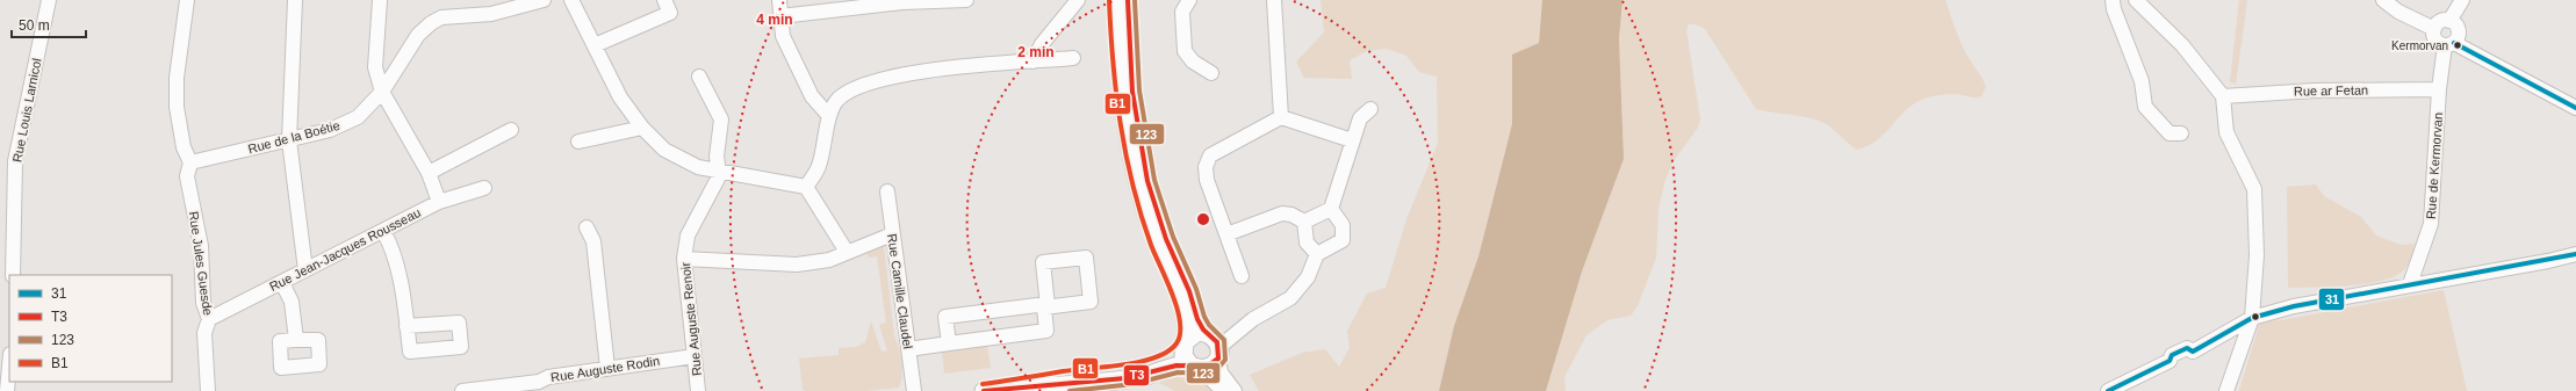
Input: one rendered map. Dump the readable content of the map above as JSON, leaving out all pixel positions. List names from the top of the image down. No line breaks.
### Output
{"streets":{"street":["Rue ar Fetan","Rue Louis Larnicol","Rue de la Boétie","Rue de Kermorvan","Rue Jean-Jacques Rousseau","Rue Jules Guesde","Rue Camille Claudel","Rue Auguste Renoir","Rue Auguste Rodin"]},"crossings":[["Rue ar Fetan","Rue de Kermorvan"],["Rue de la Boétie","Rue Jules Guesde"],["Rue Jean-Jacques Rousseau","Rue Jules Guesde"],["Rue Auguste Renoir","Rue Auguste Rodin"]],"places":["Kermorvan"],"lines":["transit line T3","transit line 123","transit line B1","transit line 31"],"legend":["31","T3","123","B1"],"scale_bar":"50 m","rings":["4 min","2 min"]}
